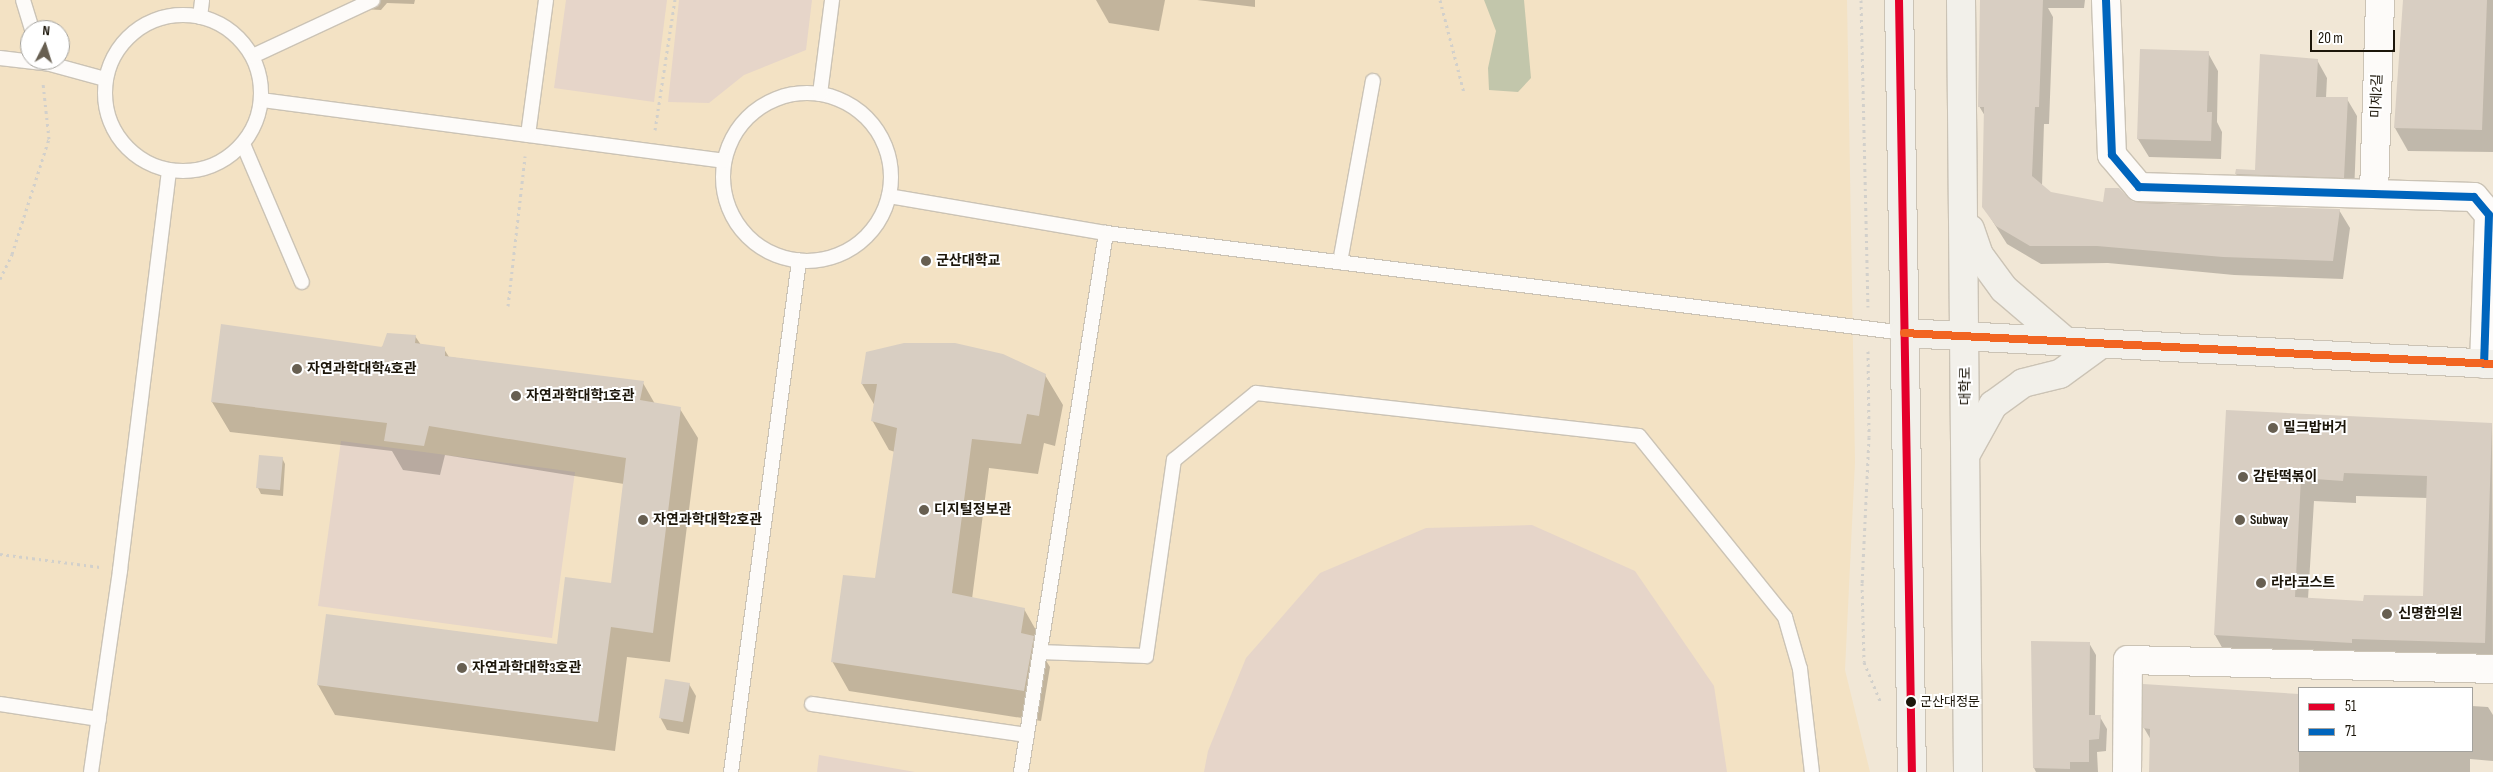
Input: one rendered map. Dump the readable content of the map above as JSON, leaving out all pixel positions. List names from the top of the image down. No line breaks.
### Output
{"streets":{"street":["미제2길","대학로"]},"places":["군산대학교","자연과학대학4호관","자연과학대학1호관","밀크밥버거","감탄떡볶이","디지털정보관","자연과학대학2호관","Subway","라라코스트","신명한의원","자연과학대학3호관","군산대정문"],"lines":["transit line 51","transit line 71"],"legend":["51","71"],"scale_bar":"20 m","north":"top"}
